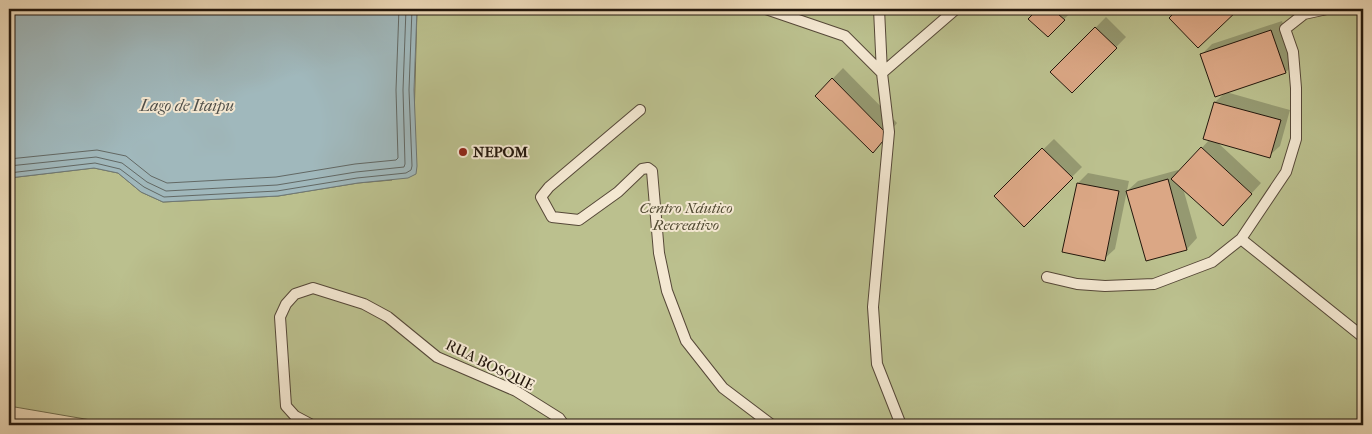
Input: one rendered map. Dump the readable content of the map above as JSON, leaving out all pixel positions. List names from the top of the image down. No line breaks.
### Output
{"streets":{"lane":["RUA BOSQUE"]},"water":["Lago de Itaipu"],"parks":["Centro Náutico Recreativo"],"places":["NEPOM"]}
